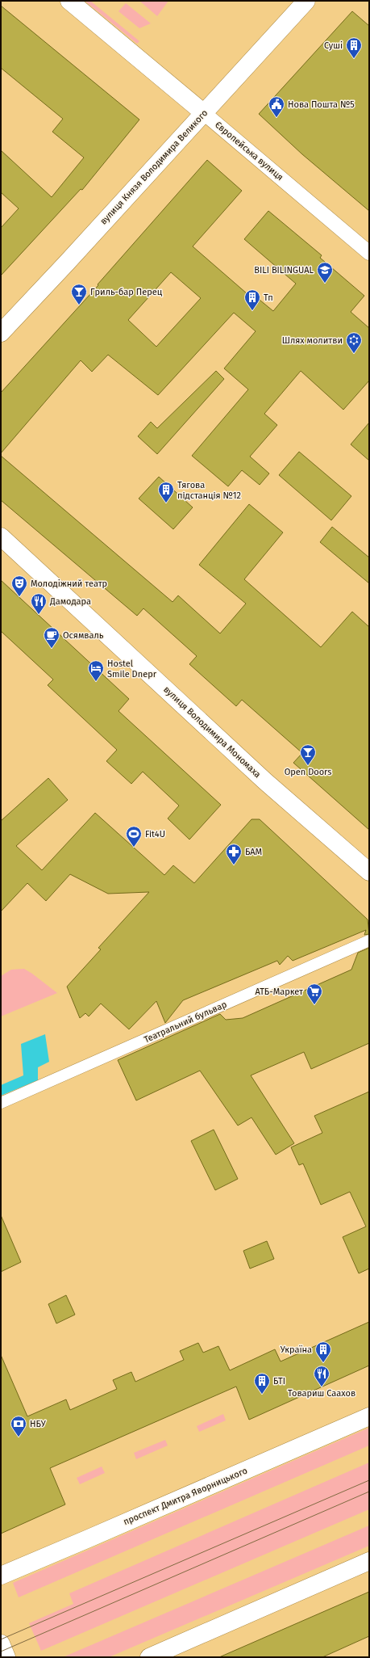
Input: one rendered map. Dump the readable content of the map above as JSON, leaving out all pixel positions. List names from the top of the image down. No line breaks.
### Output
{"streets":{"main road":["Європейська вулиця","вулиця Князя Володимира Великого","вулиця Володимира Мономаха","проспект Дмитра Яворницького"],"street":["Театральний бульвар"]},"crossings":[["Європейська вулиця","вулиця Князя Володимира Великого"]],"places":{"building":["Суші","Тп","Тягова пiдстанцiя №12","Україна","БТІ"],"public building":["Нова Пошта №5"],"school or university":["BILI BILINGUAL"],"bar":["Гриль-бар Перец","Open Doors"],"synagogue":["Шлях молитви"],"theatre":["Молодіжний театр"],"restaurant":["Дамодара","Товариш Саахов"],"cafe":["Осямваль"],"hotel":["Hostel Smile Dnepr"],"sports":["Fit4U"],"pharmacy":["БАМ"],"supermarket":["АТБ-Маркет"],"bank":["НБУ"]}}
